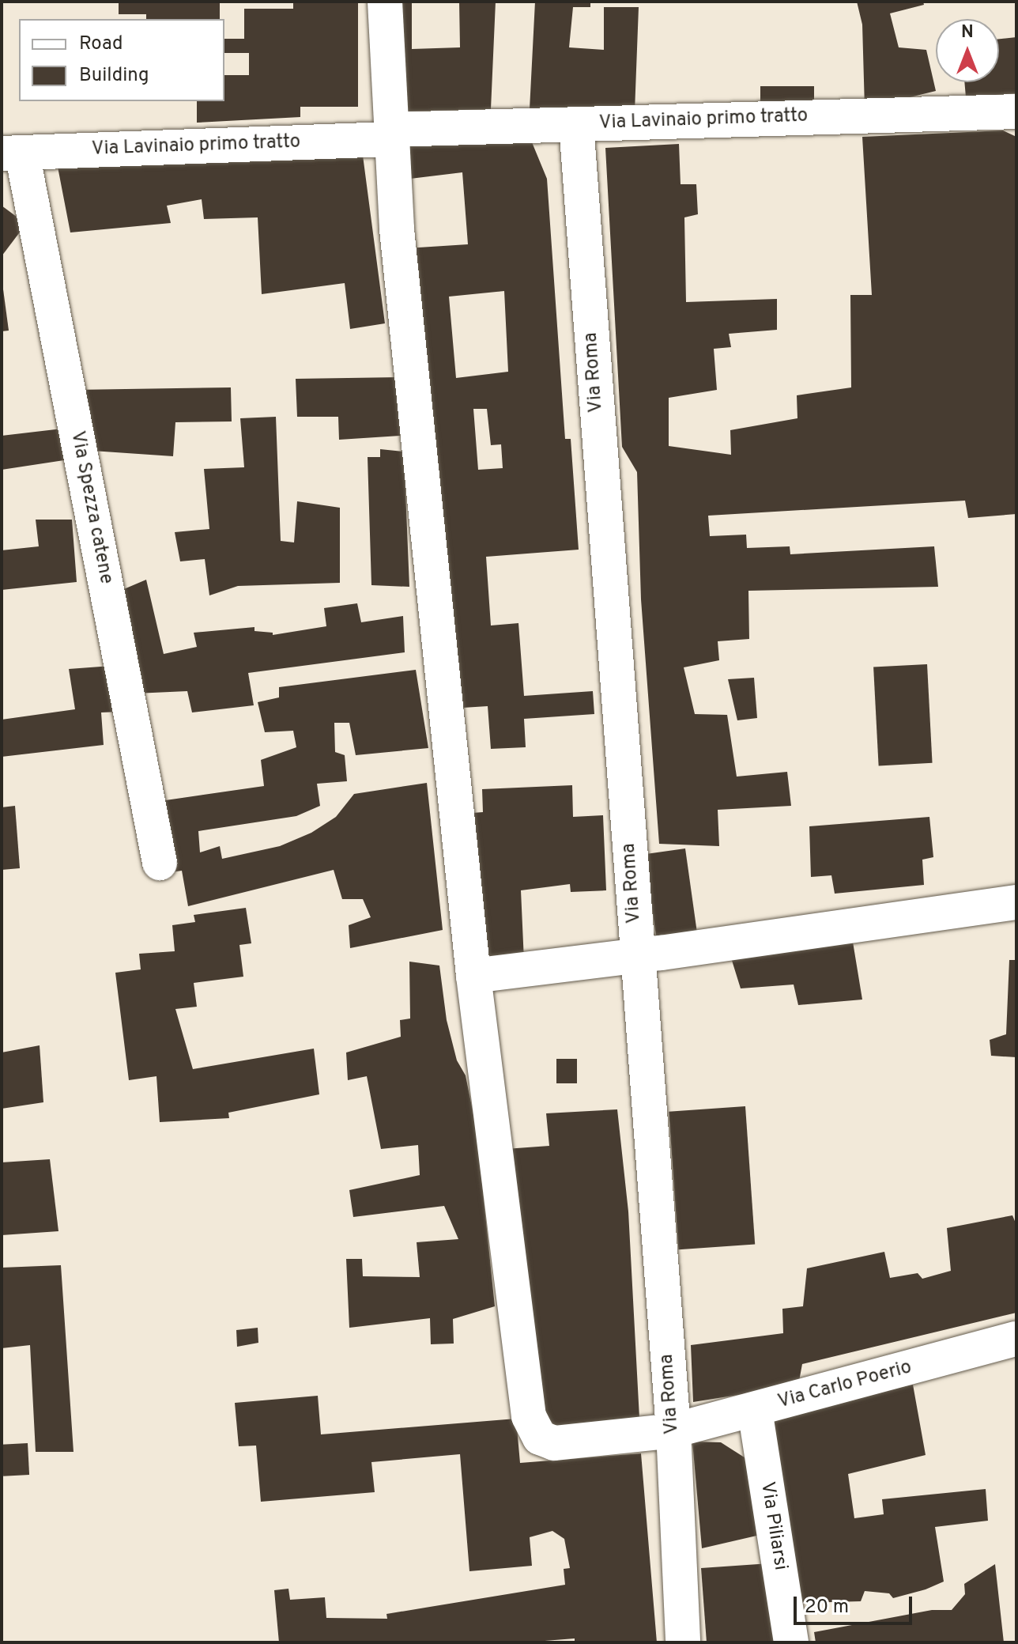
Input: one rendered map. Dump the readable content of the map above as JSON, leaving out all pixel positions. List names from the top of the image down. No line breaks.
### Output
{"streets":{"street":["Via Lavinaio primo tratto","Via Roma","Via Spezza catene","Via Carlo Poerio","Via Piliarsi"]},"crossings":[["Via Lavinaio primo tratto","Via Roma"],["Via Lavinaio primo tratto","Via Spezza catene"],["Via Lavinaio primo tratto","Via Carlo Poerio"],["Via Roma","Via Carlo Poerio"],["Via Carlo Poerio","Via Piliarsi"]],"legend":["Road","Building"],"scale_bar":"20 m","north":"top"}
